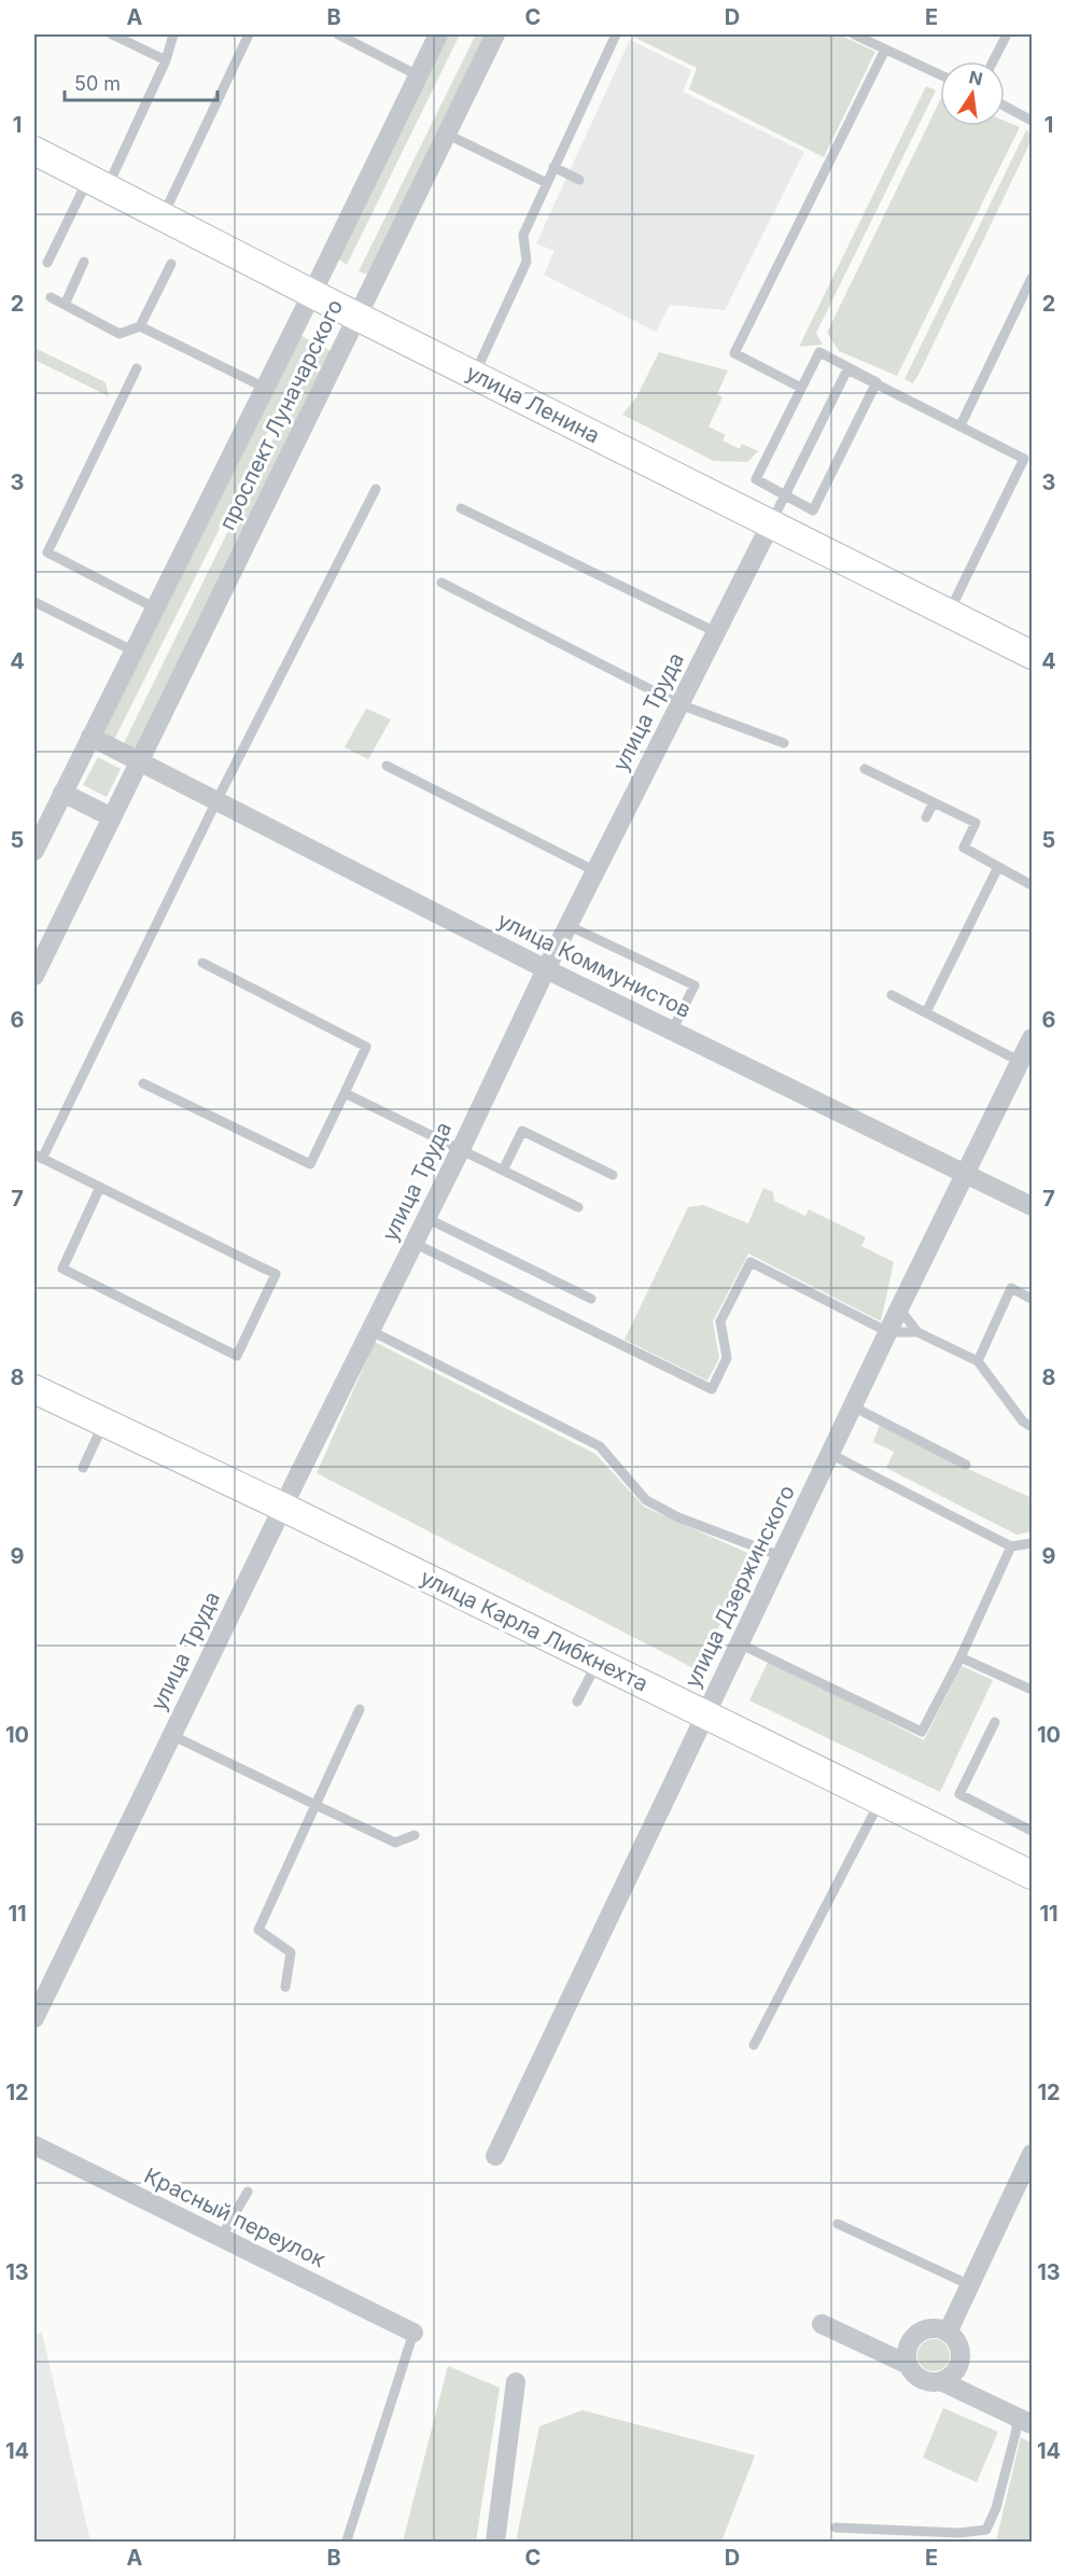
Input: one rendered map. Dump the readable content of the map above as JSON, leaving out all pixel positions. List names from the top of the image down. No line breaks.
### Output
{"streets":{"main road":["улица Ленина","улица Карла Либкнехта"],"street":["проспект Луначарского","улица Труда","улица Коммунистов","улица Дзержинского","Красный переулок"]},"crossings":[["улица Ленина","проспект Луначарского"],["улица Ленина","улица Труда"],["проспект Луначарского","улица Коммунистов"],["улица Труда","улица Коммунистов"],["улица Труда","улица Карла Либкнехта"],["улица Коммунистов","улица Дзержинского"],["улица Дзержинского","улица Карла Либкнехта"]],"scale_bar":"50 m","north":"top","grid":{"columns":["A","B","C","D","E"],"rows":["1","2","3","4","5","6","7","8","9","10","11","12","13","14"]}}
